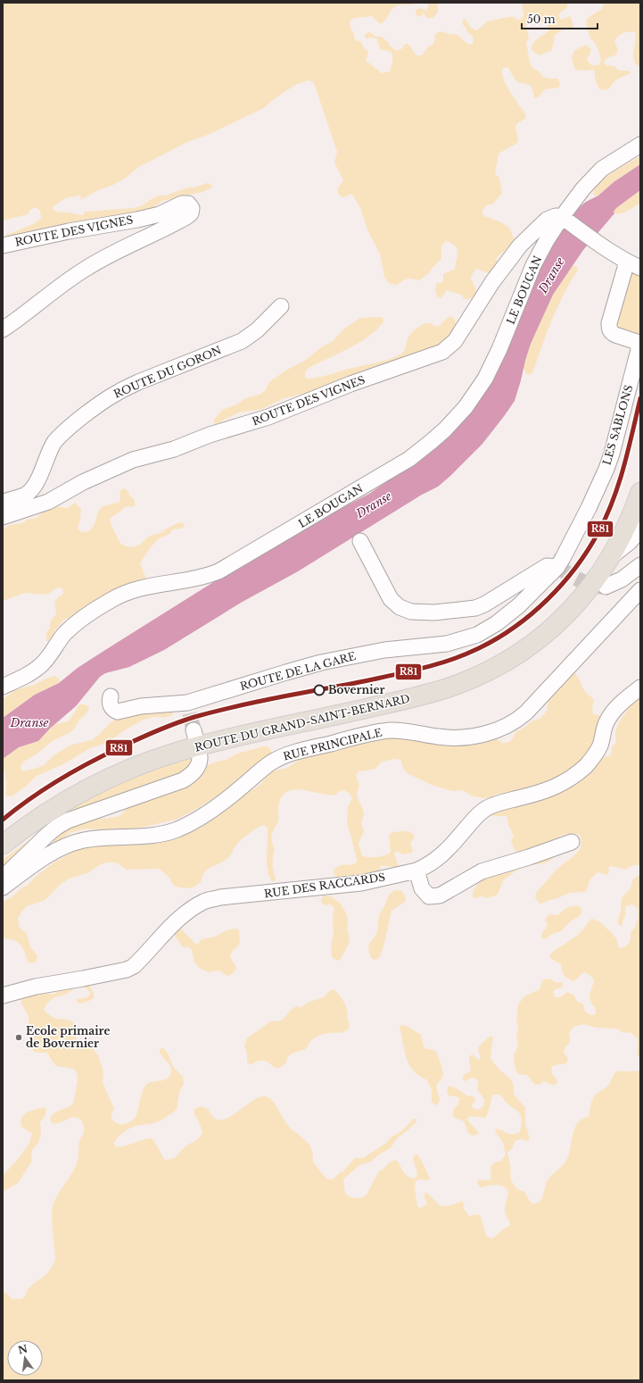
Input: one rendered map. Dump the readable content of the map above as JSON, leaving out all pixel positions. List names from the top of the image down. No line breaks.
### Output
{"streets":{"main road":["ROUTE DU GRAND-SAINT-BERNARD"],"street":["ROUTE DES VIGNES","LE BOUGAN","ROUTE DU GORON","LES SABLONS","ROUTE DE LA GARE","RUE PRINCIPALE","RUE DES RACCARDS"]},"crossings":[["ROUTE DES VIGNES","LE BOUGAN"],["LES SABLONS","ROUTE DE LA GARE"]],"water":["Dranse"],"places":["Bovernier","Ecole primaire de Bovernier"],"lines":["transit line R81"],"scale_bar":"50 m","north":"top"}
